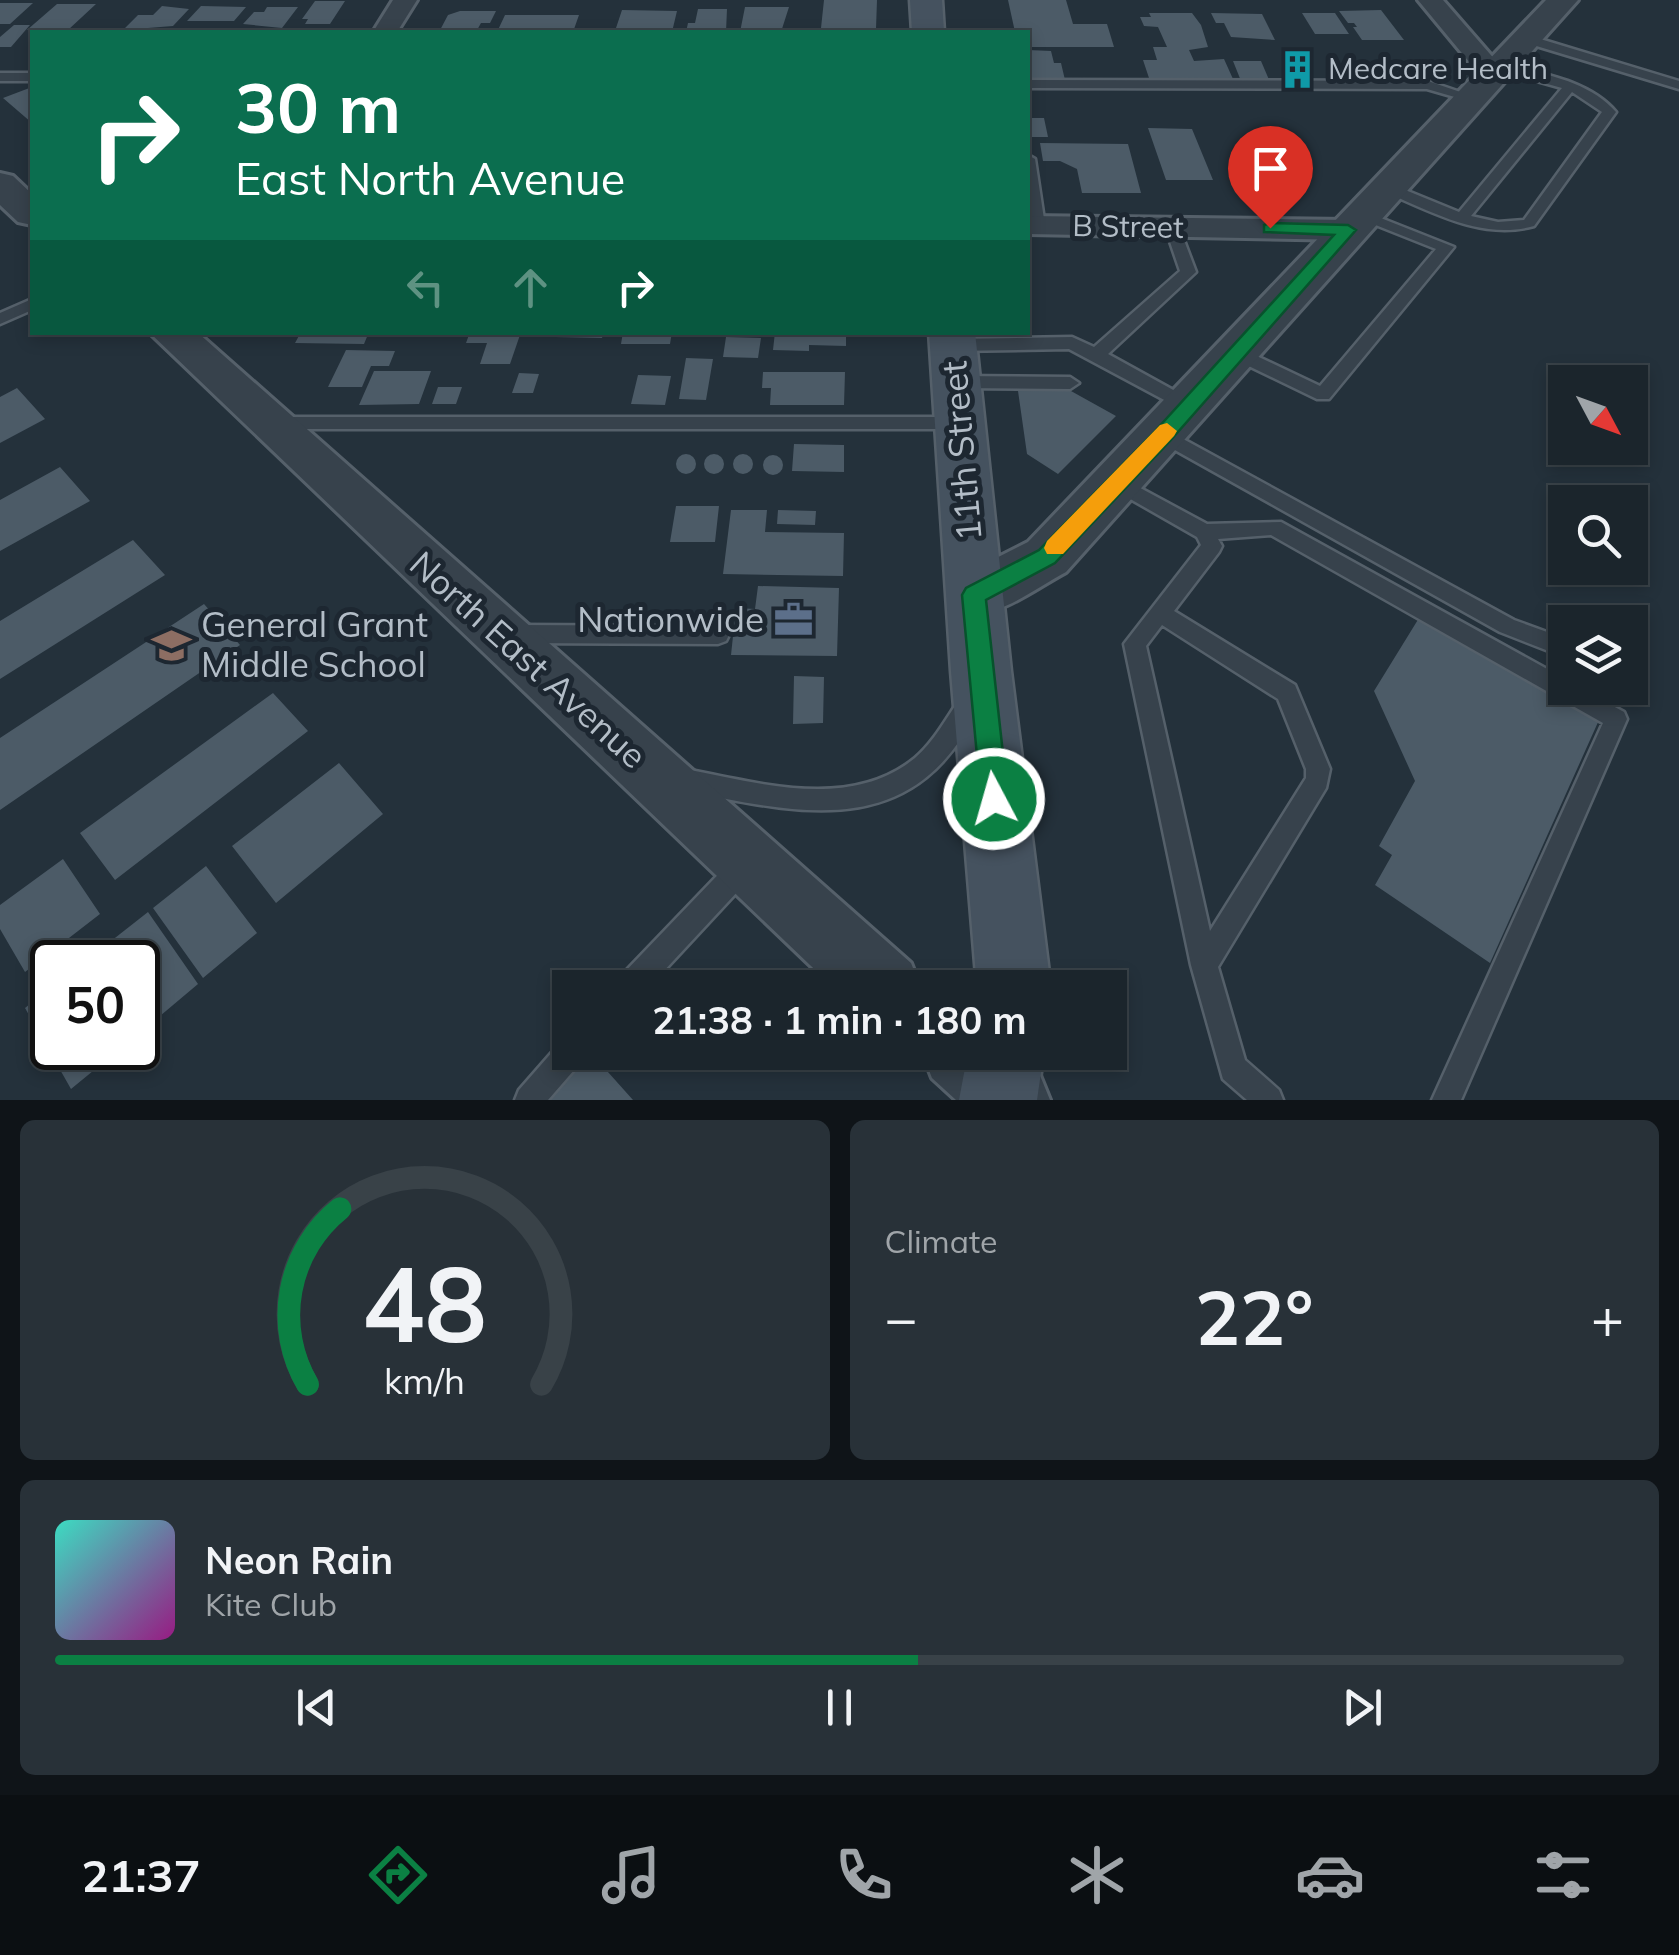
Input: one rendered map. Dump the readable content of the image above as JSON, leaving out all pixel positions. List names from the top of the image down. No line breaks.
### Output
{"streets":{"main road":["11th Street"],"street":["B Street","North East Avenue"]},"places":{"building":["Medcare Health"],"office":["Nationwide"],"school or university":["General Grant Middle School"]},"north":"bottom right","page":{"turn":["30 m","East North Avenue"],"limit":"50","trip":"21:38 · 1 min · 180 m","tile":"Climate","heat":["−","22°","+"],"song":["Neon Rain","Kite Club"],"tabs":"21:37","gauge":["48","km/h"]}}
